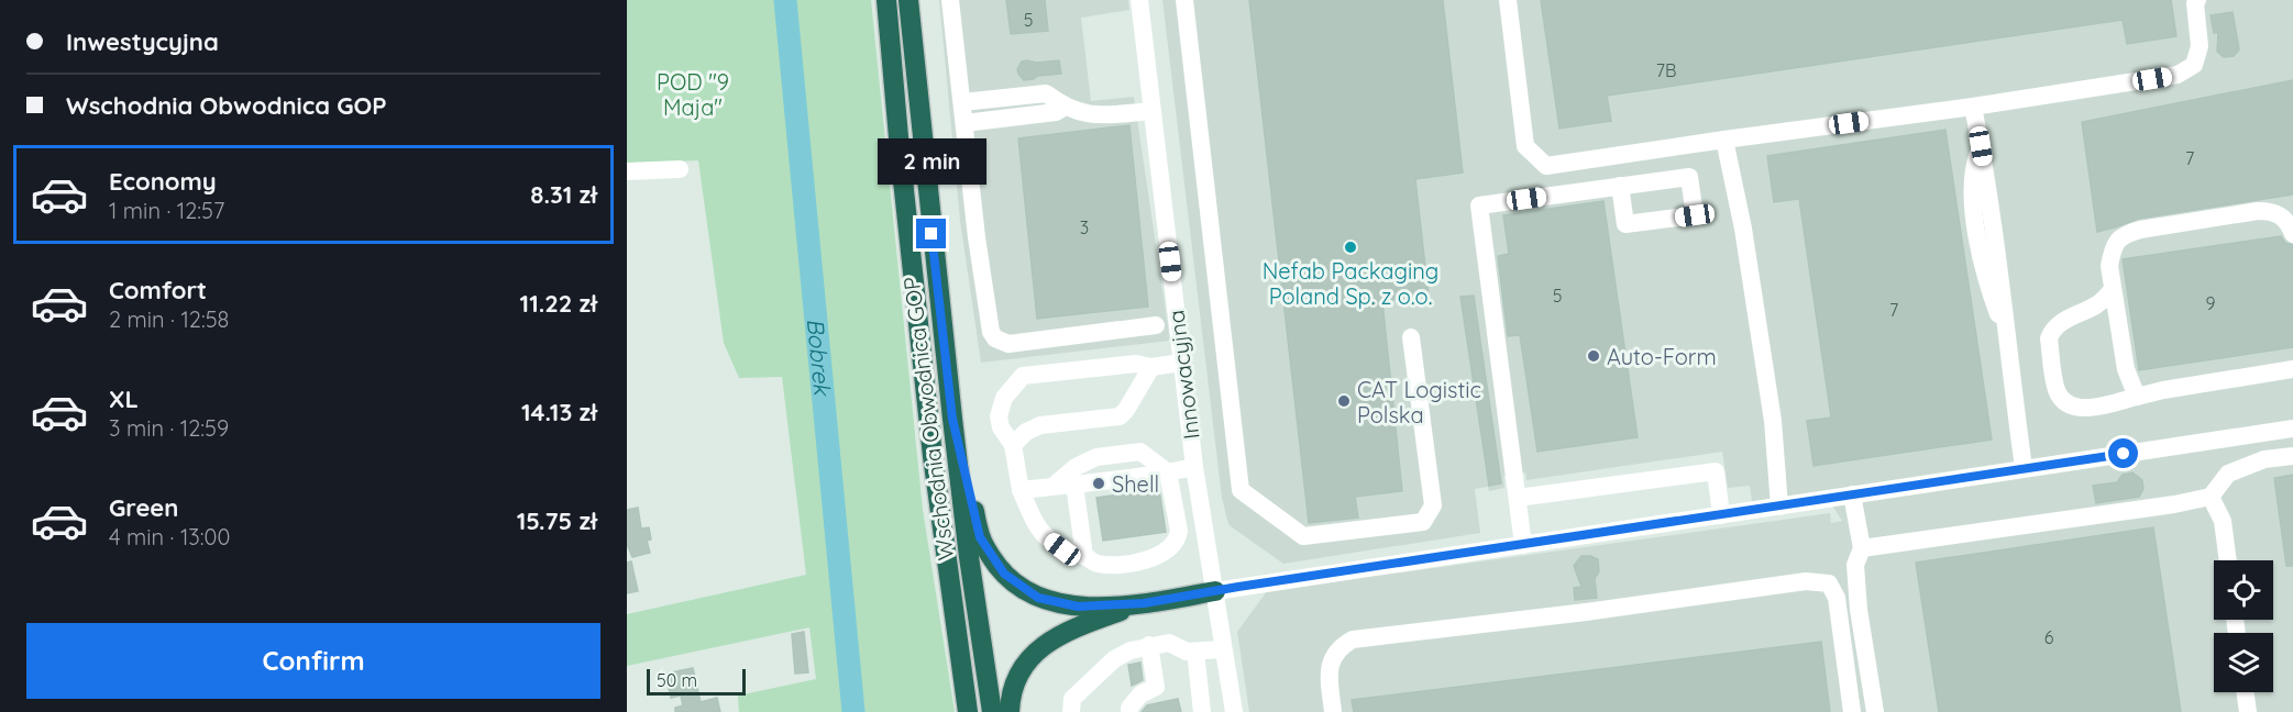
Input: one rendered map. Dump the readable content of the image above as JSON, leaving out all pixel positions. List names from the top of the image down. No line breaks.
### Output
{"streets":{"highway":["Wschodnia Obwodnica GOP"],"street":["Innowacyjna"]},"water":["Bobrek"],"parks":["POD \"9 Maja\""],"places":["Nefab Packaging Poland Sp. z o.o.","Auto-Form","CAT Logistic Polska","Shell"],"house_numbers":["5","7B","7","3","5","9","7","6"],"scale_bar":"50 m","page":{"banner":["Inwestycyjna","Wschodnia Obwodnica GOP"],"bubble":"2 min","list":[{"name":"Economy","note":"1 min · 12:57","value":"8.31 zł"},{"name":"Comfort","note":"2 min · 12:58","value":"11.22 zł"},{"name":"XL","note":"3 min · 12:59","value":"14.13 zł"},{"name":"Green","note":"4 min · 13:00","value":"15.75 zł"}],"buttons":"Confirm","scale":"50 m"}}
